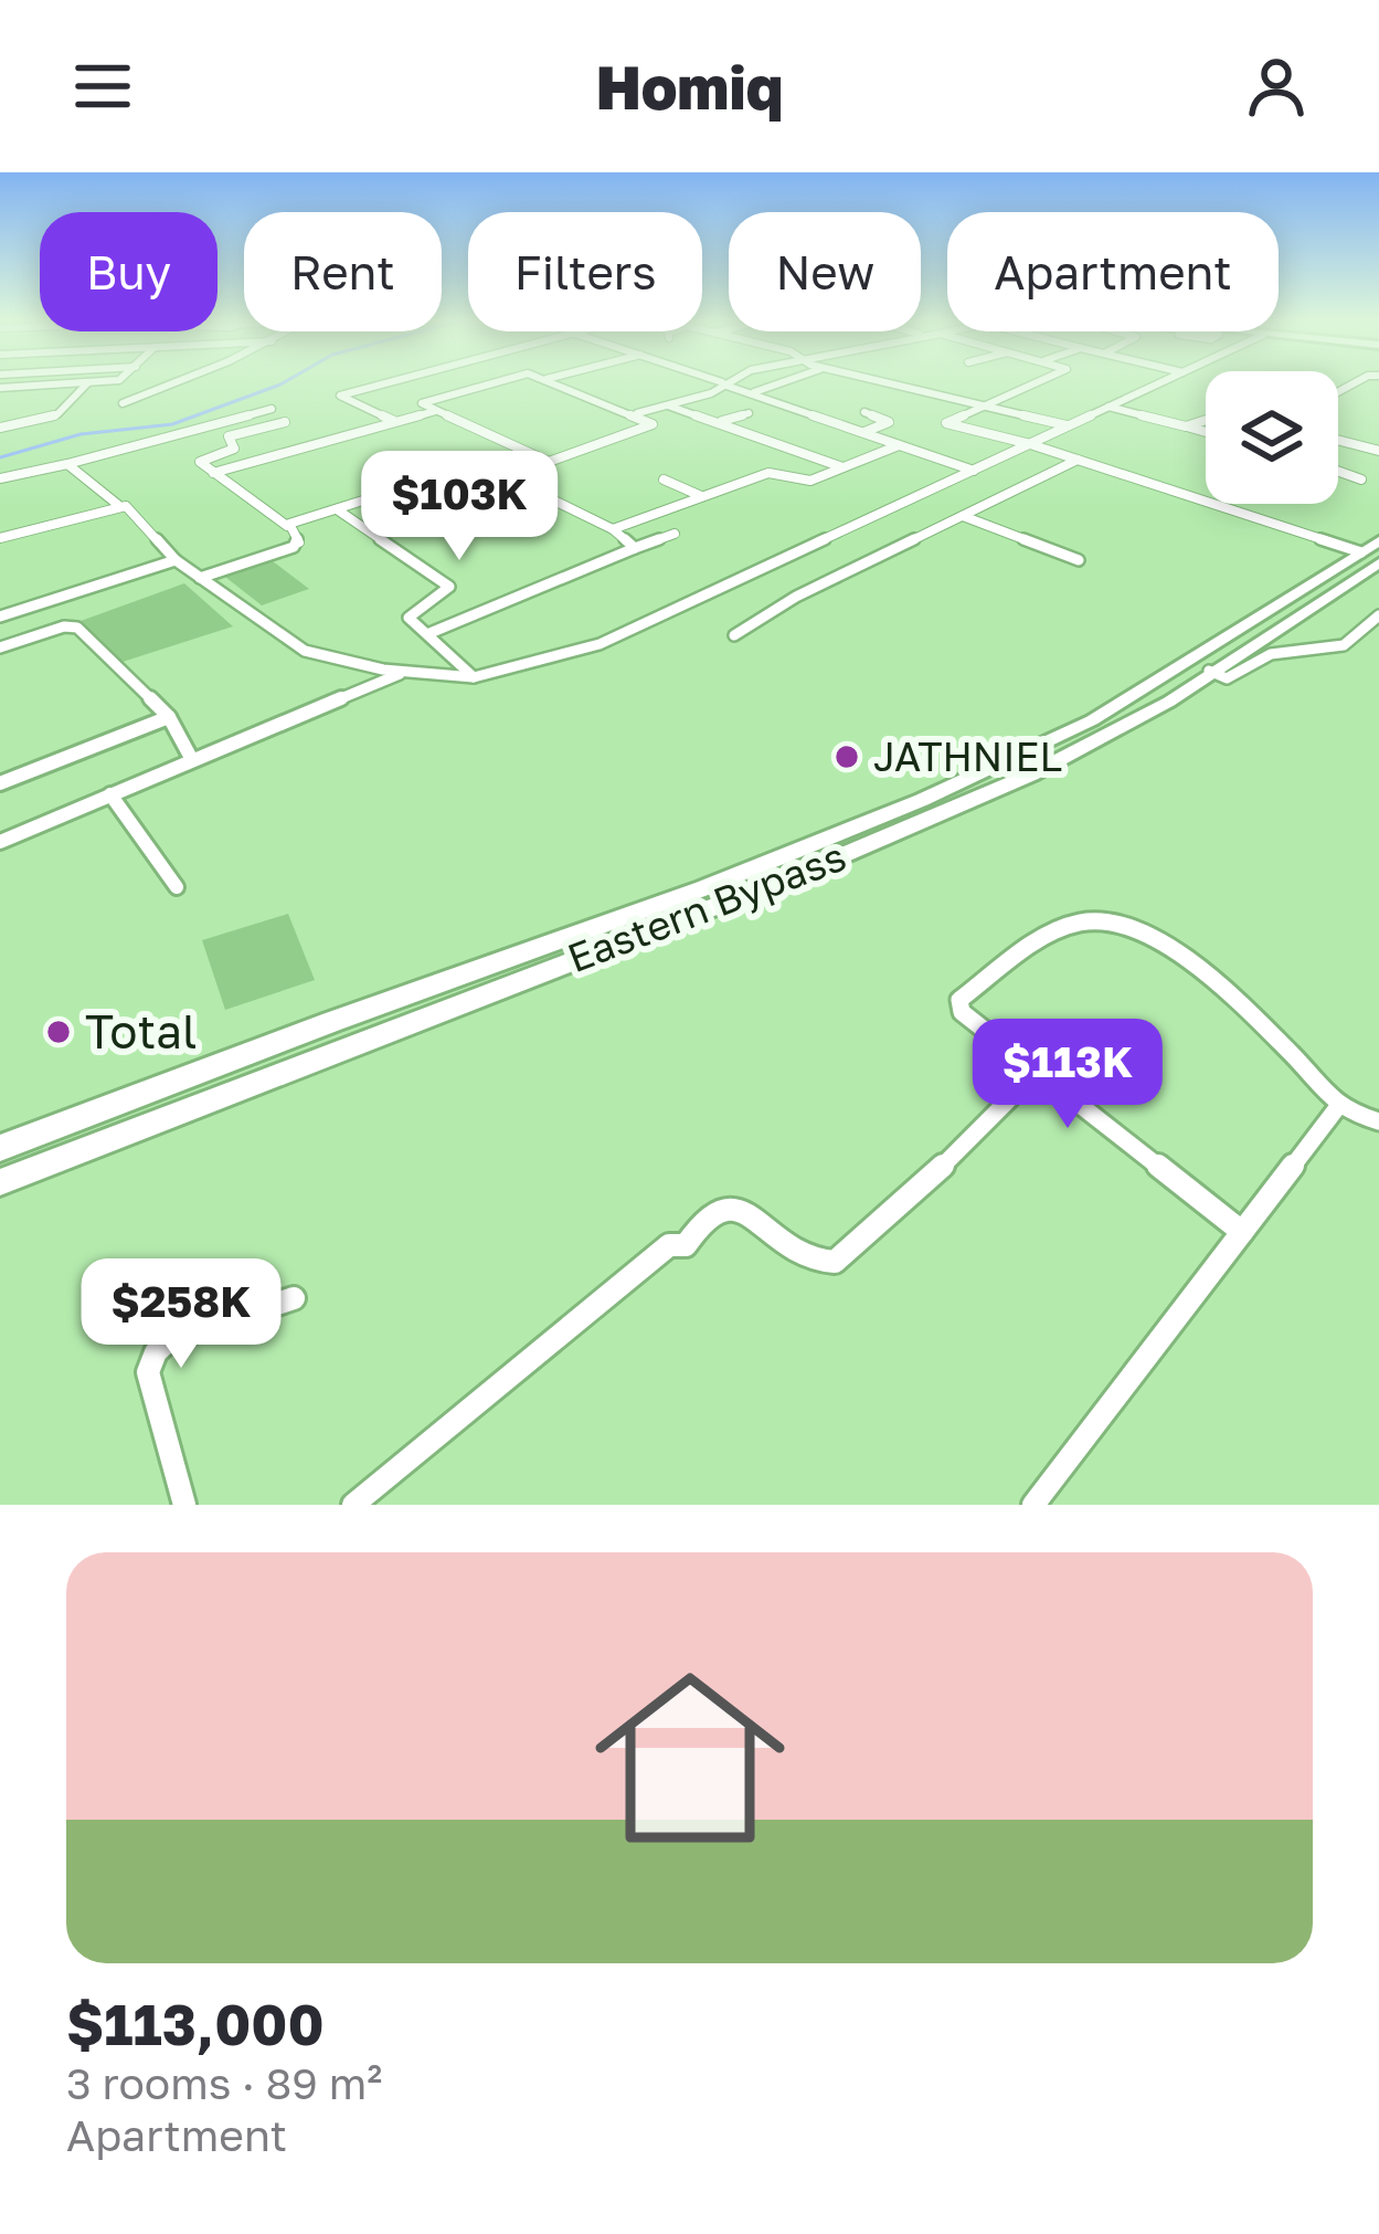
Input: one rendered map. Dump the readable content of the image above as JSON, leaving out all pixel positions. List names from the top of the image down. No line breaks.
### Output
{"streets":{"main road":["Eastern Bypass"]},"places":["JATHNIEL","Total"],"page":{"header":"Homiq","chip":["Buy","Rent","Filters","New","Apartment"],"price":["$103K","$113K","$258K"],"list":[{"name":"$113,000","note":"3 rooms · 89 m² · Apartment"}]}}
